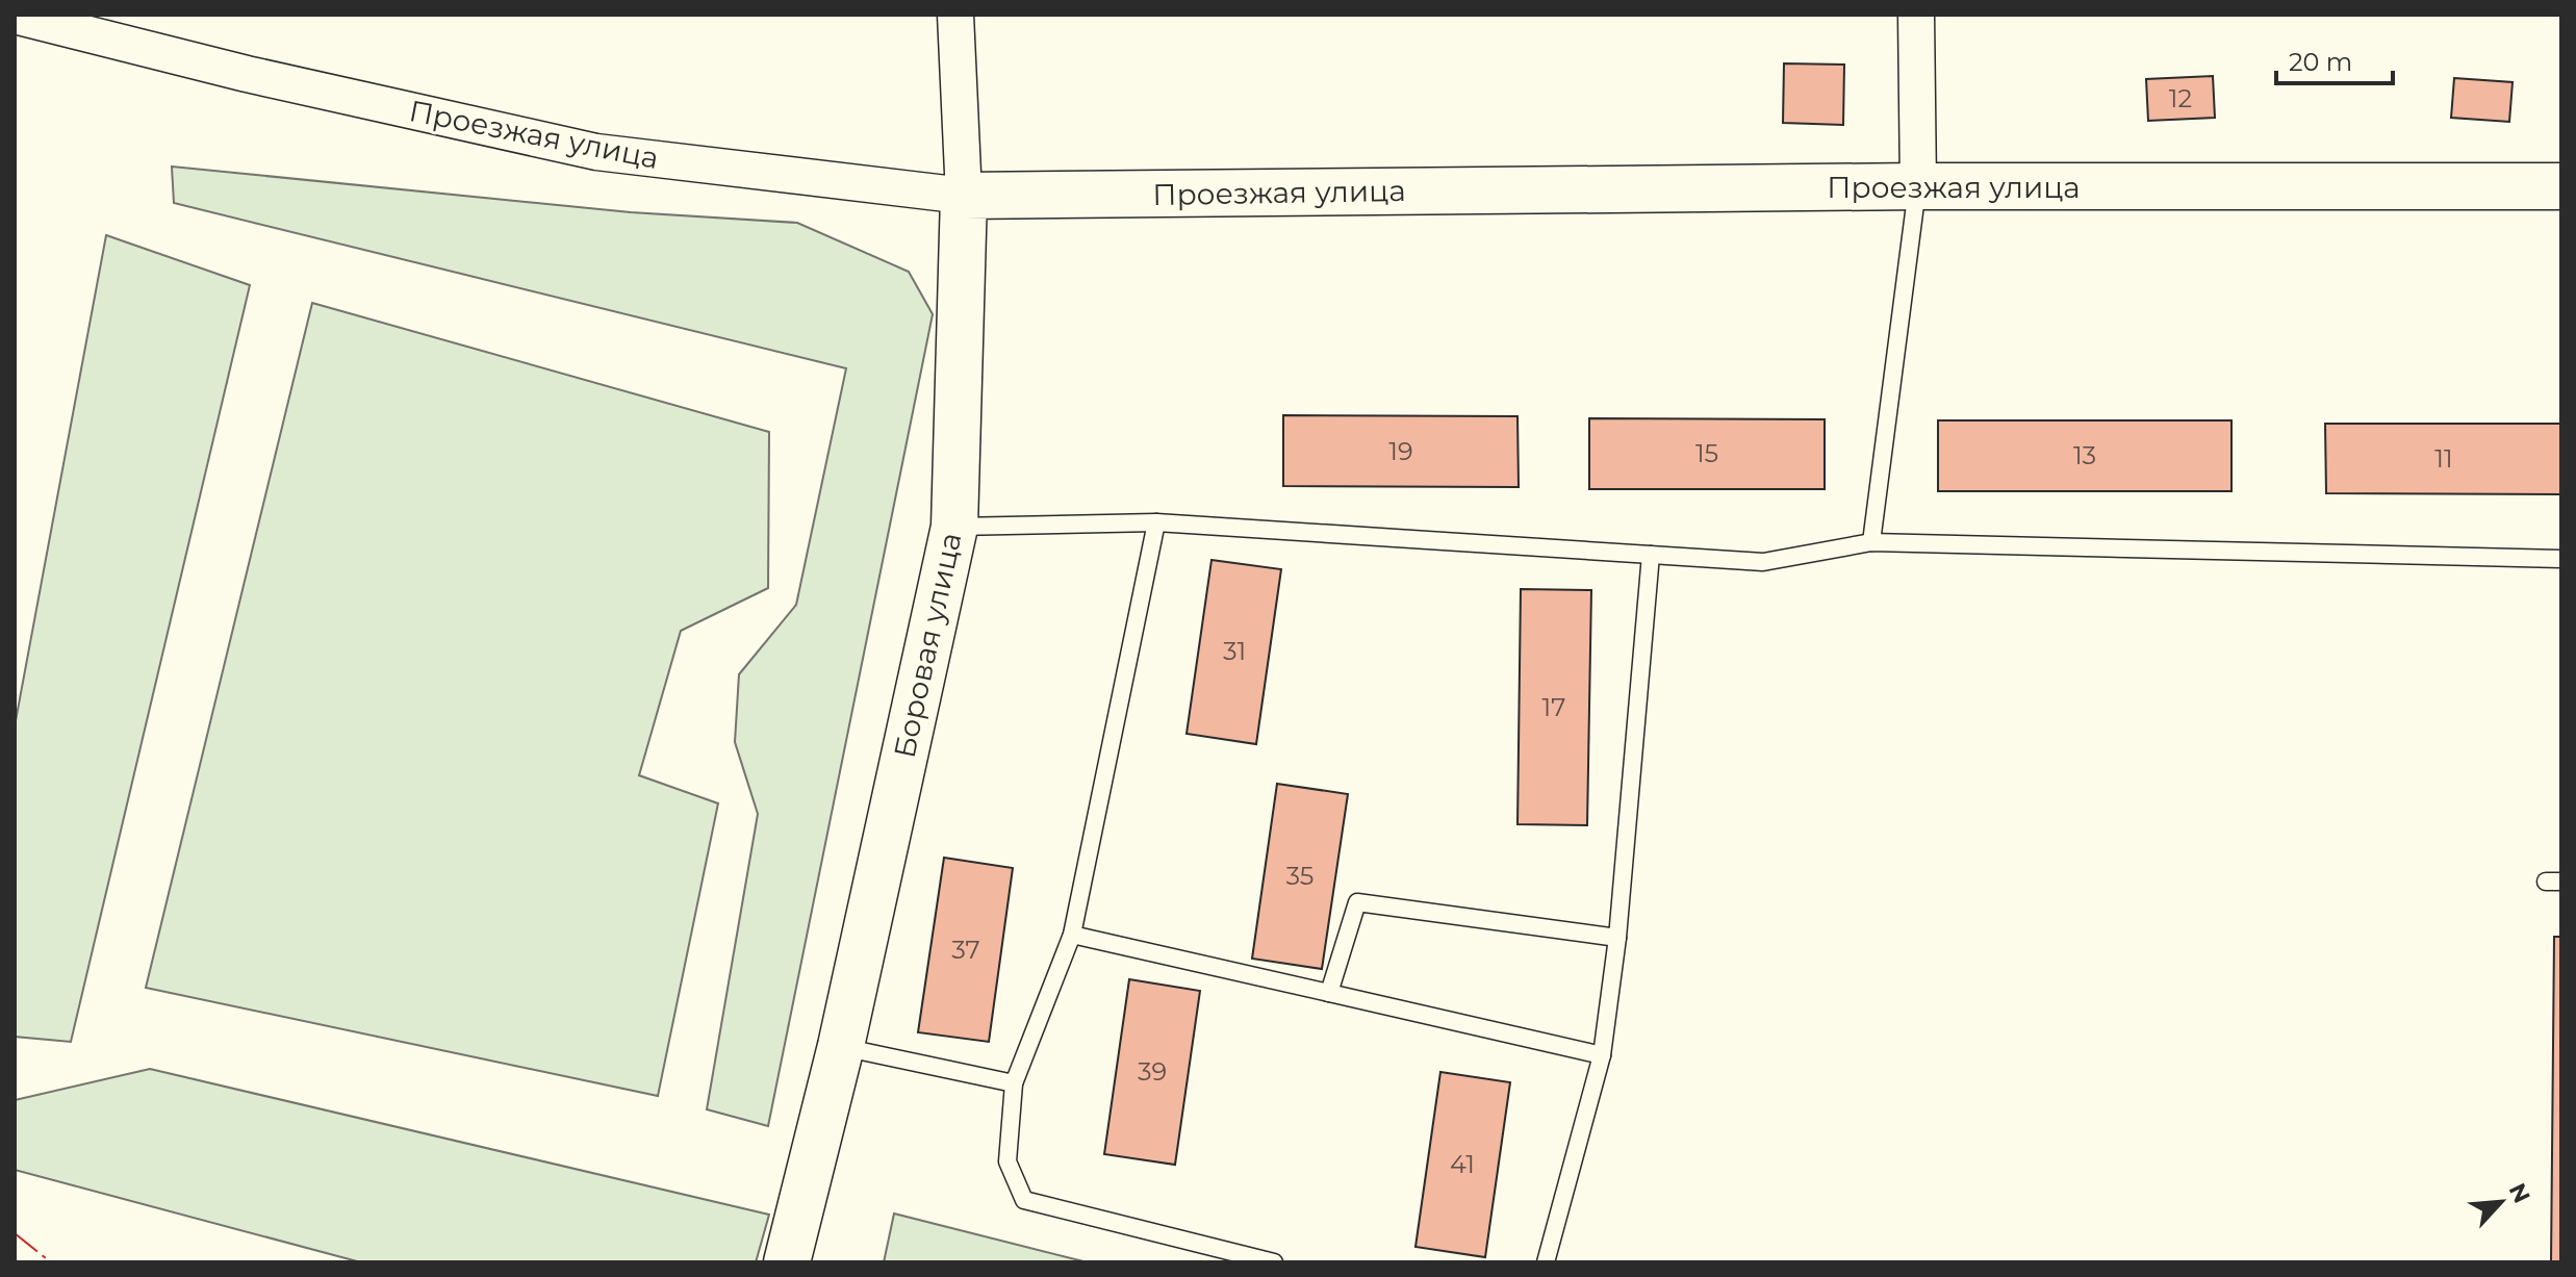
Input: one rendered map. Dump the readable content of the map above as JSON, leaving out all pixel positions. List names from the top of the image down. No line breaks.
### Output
{"streets":{"street":["Проезжая улица","Боровая улица"]},"crossings":[["Проезжая улица","Боровая улица"]],"house_numbers":["12","19","15","13","11","31","17","35","37","39","41"],"scale_bar":"20 m","north":"top right"}
